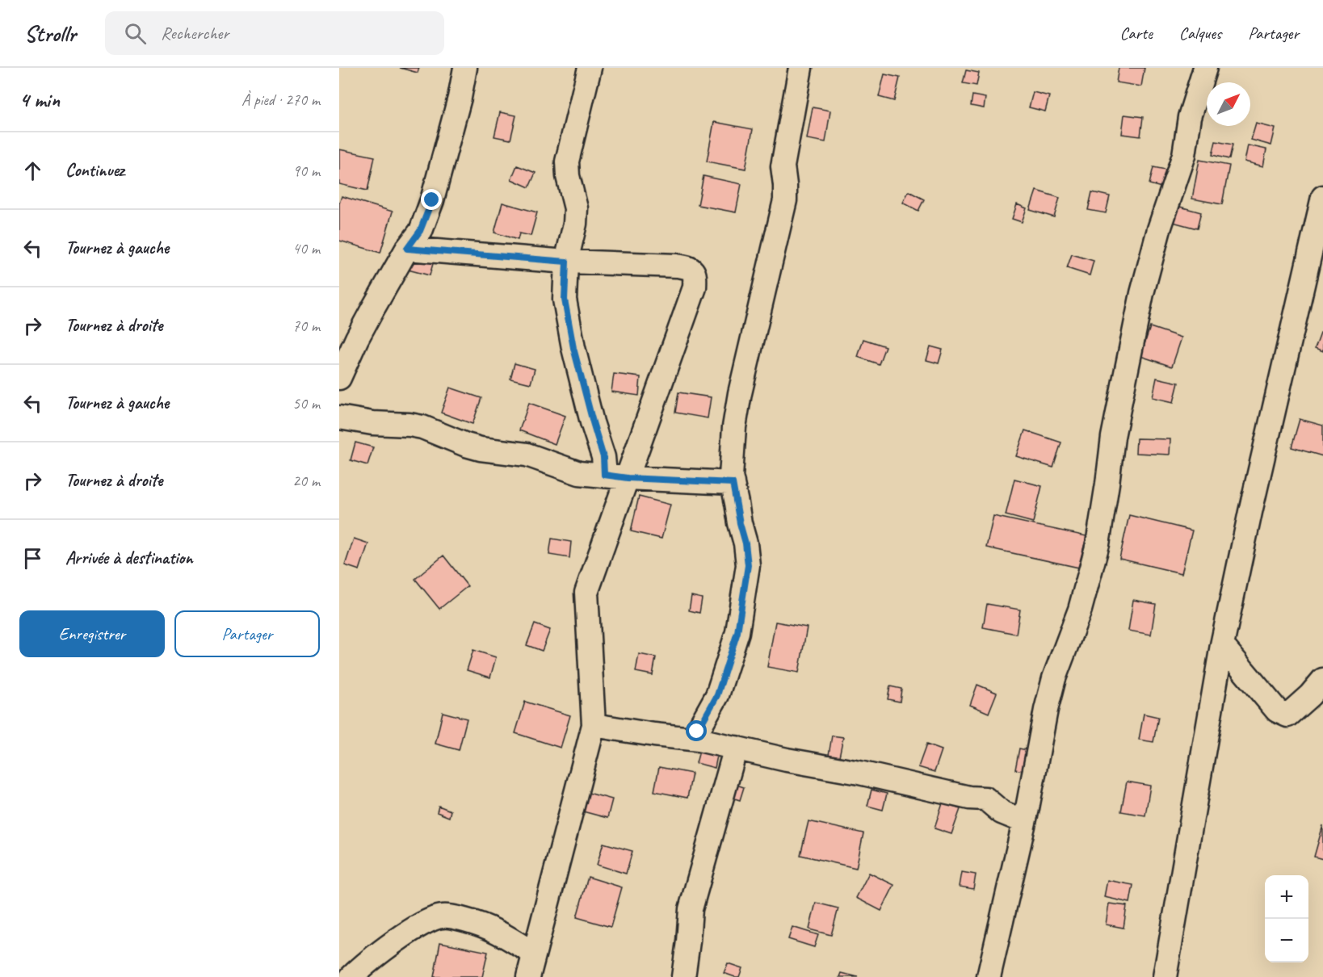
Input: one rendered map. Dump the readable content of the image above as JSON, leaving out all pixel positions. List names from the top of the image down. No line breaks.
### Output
{"north":"top right","page":{"header":"Strollr","search":"Rechercher","nav":["Carte","Calques","Partager"],"heading":["4 min","À pied · 270 m"],"list":[["Continuez","90 m"],["Tournez à gauche","40 m"],["Tournez à droite","70 m"],["Tournez à gauche","50 m"],["Tournez à droite","20 m"],"Arrivée à destination"],"buttons":["Enregistrer","Partager"],"map_buttons":["+","−"]}}
